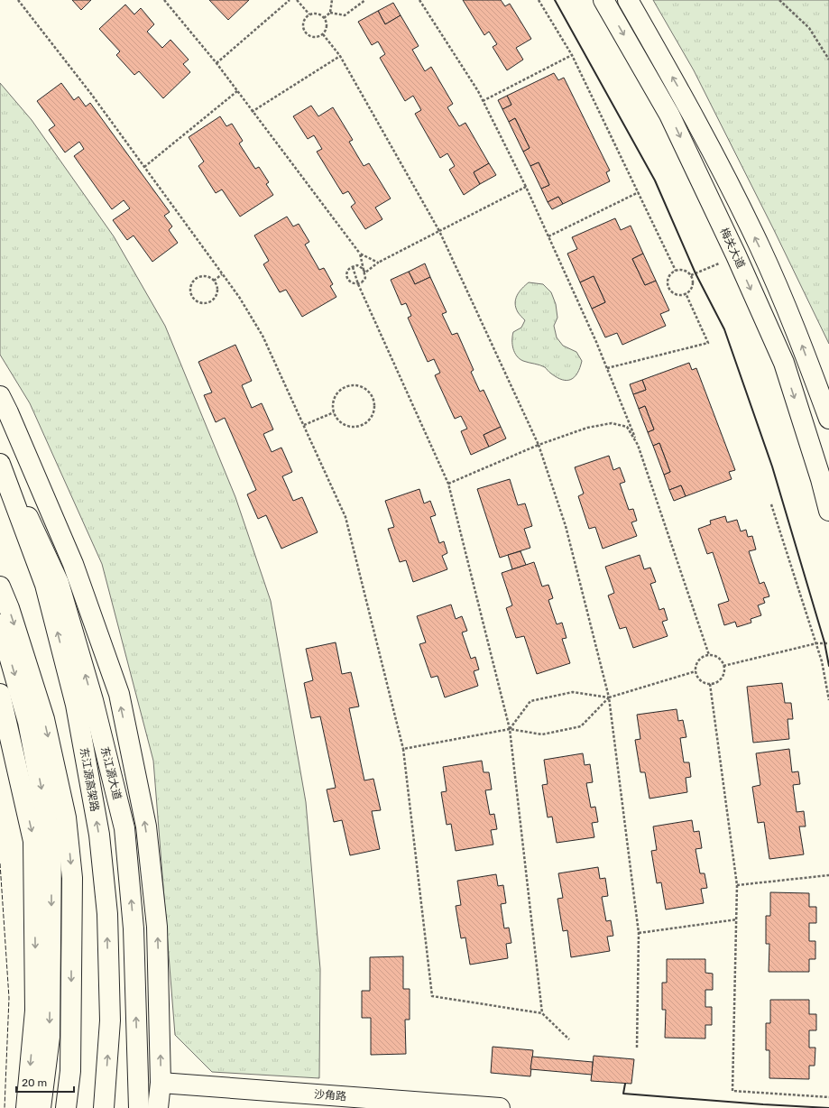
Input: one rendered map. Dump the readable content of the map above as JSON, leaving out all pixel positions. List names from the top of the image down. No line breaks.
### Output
{"streets":{"main road":["梅关大道","东江源大道","东江源高架路","沙角路"]},"scale_bar":"20 m"}
